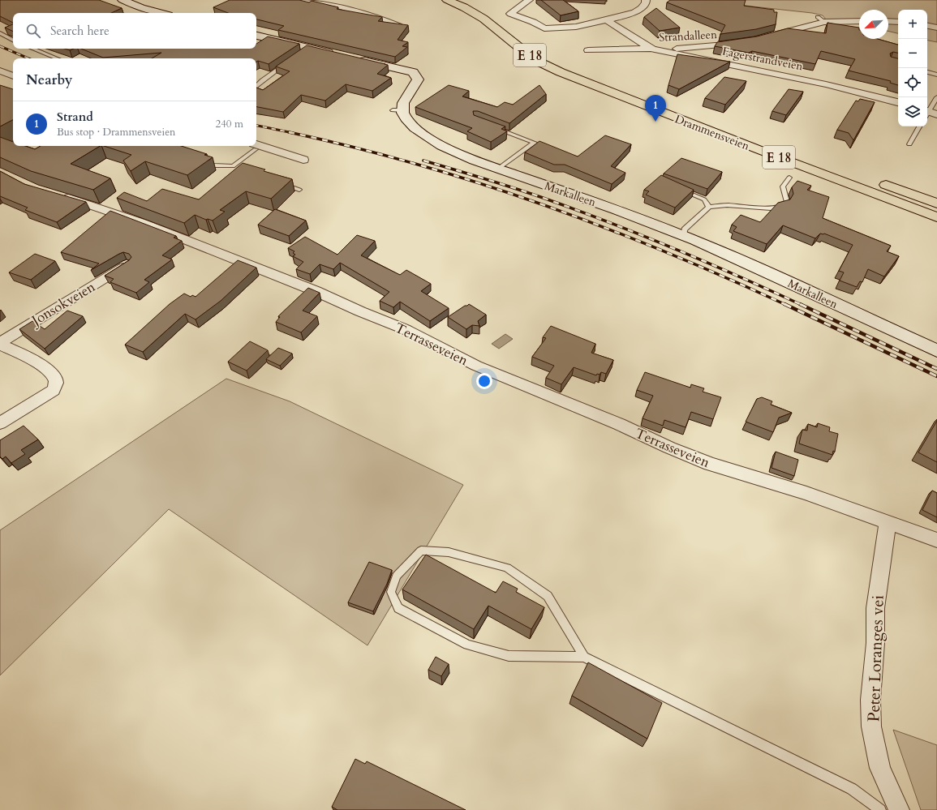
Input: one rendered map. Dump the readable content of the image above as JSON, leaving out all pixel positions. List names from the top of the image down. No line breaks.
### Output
{"streets":{"highway":["E 18","Drammensveien"],"main road":["Markalleen"],"street":["Strandalleen","Fagerstrandveien","Jonsokveien","Terrasseveien","Peter Loranges vei"]},"crossings":[["Strandalleen","Fagerstrandveien"],["E 18","Fagerstrandveien"],["Terrasseveien","Peter Loranges vei"]],"north":"bottom left","page":{"map_buttons":["+","−"],"search":"Search here","heading":"Nearby","pins":"1","list":[{"mark":"1","name":"Strand","note":"Bus stop · Drammensveien","value":"240 m"}]}}
